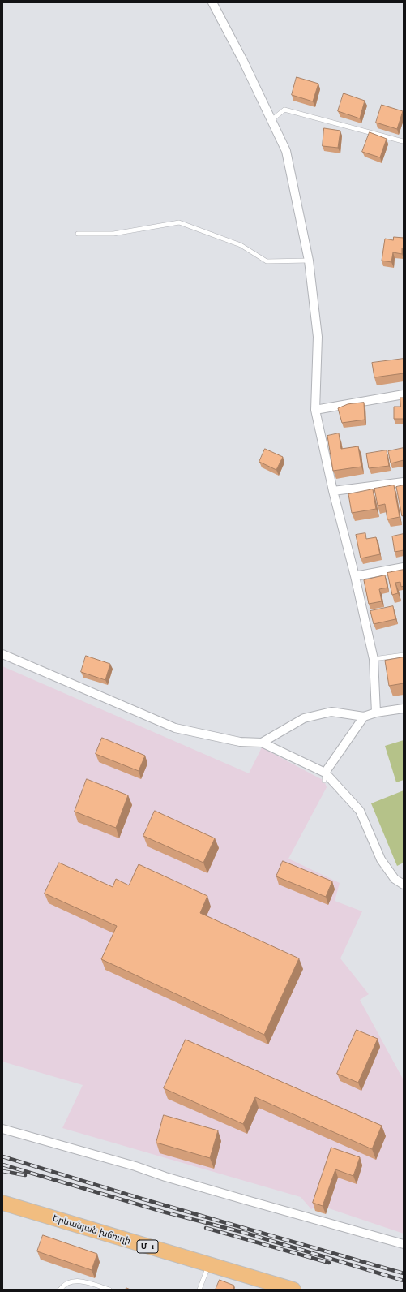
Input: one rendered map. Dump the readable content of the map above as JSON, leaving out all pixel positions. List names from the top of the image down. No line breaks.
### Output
{"streets":{"highway":["Երևանյան խճուղի","Մ-1"]}}
